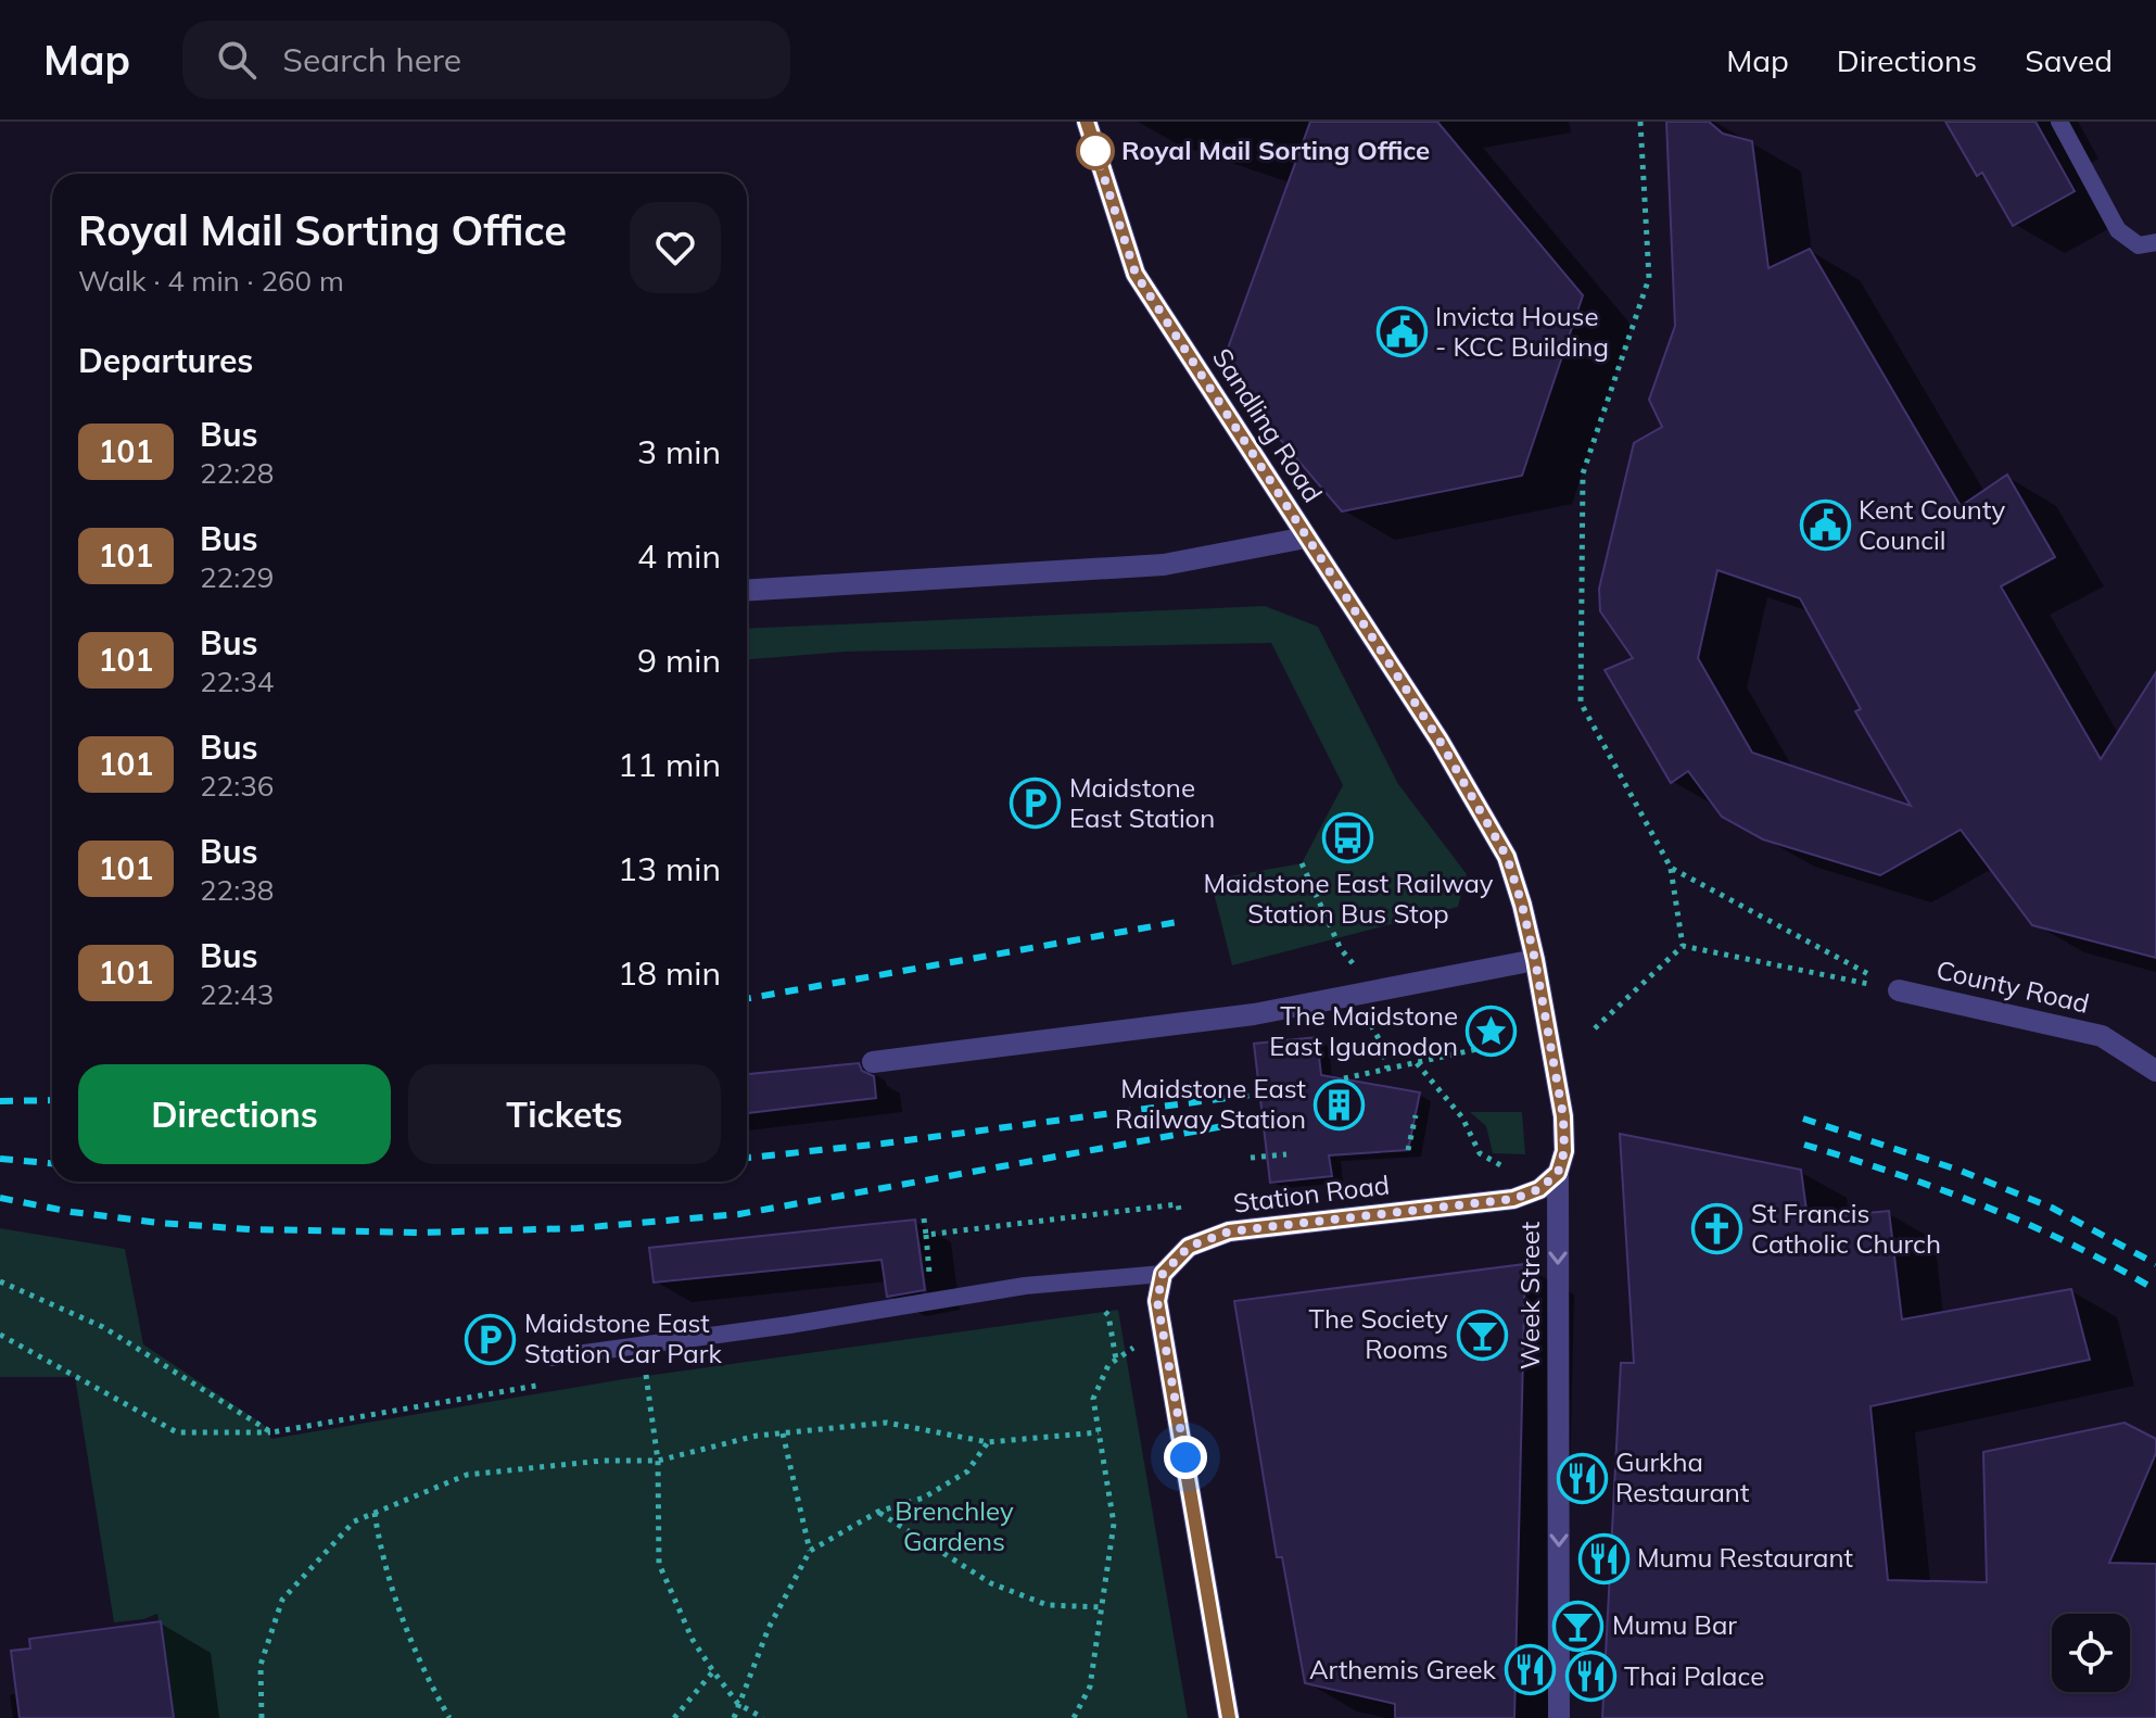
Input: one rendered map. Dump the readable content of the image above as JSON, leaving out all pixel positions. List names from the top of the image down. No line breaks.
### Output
{"streets":{"street":["Sandling Road","County Road","Station Road","Week Street"]},"crossings":[["Sandling Road","Week Street"],["Station Road","Week Street"]],"one_way":["Week Street"],"parks":["Brenchley Gardens"],"places":{"other":["Royal Mail Sorting Office"],"public building":["Invicta House - KCC Building","Kent County Council"],"parking":["Maidstone East Station","Maidstone East Station Car Park"],"bus stop":["Maidstone East Railway Station Bus Stop"],"place":["The Maidstone East Iguanodon"],"building":["Maidstone East Railway Station"],"church":["St Francis Catholic Church"],"bar":["The Society Rooms","Mumu Bar"],"restaurant":["Gurkha Restaurant","Mumu Restaurant","Arthemis Greek","Thai Palace"]},"lines":["bus line 101"],"page":{"header":"Map","search":"Search here","nav":["Map","Directions","Saved"],"heading":[["Royal Mail Sorting Office","Walk · 4 min · 260 m"],"Departures"],"list":[{"mark":"101","name":"Bus","note":"22:28","value":"3 min"},{"mark":"101","name":"Bus","note":"22:29","value":"4 min"},{"mark":"101","name":"Bus","note":"22:34","value":"9 min"},{"mark":"101","name":"Bus","note":"22:36","value":"11 min"},{"mark":"101","name":"Bus","note":"22:38","value":"13 min"},{"mark":"101","name":"Bus","note":"22:43","value":"18 min"}],"buttons":["Directions","Tickets"]}}
